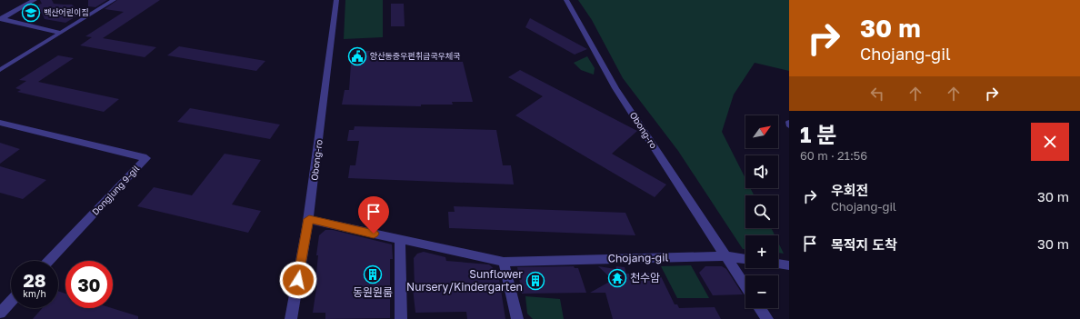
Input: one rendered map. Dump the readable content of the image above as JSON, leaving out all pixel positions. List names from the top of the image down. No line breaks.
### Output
{"streets":{"street":["Obong-ro","Dongjung 9-gil","Chojang-gil"]},"crossings":[["Obong-ro","Chojang-gil"]],"places":{"school or university":["백산어린이집"],"public building":["양산동중우편취급국우체국"],"building":["동원원룸","Sunflower Nursery/Kindergarten"],"temple":["천수암"]},"north":"top right","page":{"turn":["30 m","Chojang-gil"],"heading":["1 분","60 m · 21:56"],"map_buttons":["+","−"],"list":[{"name":"우회전","note":"Chojang-gil","value":"30 m"},{"name":"목적지 도착","value":"30 m"}],"speed":"28 km/h","limit":"30"}}
